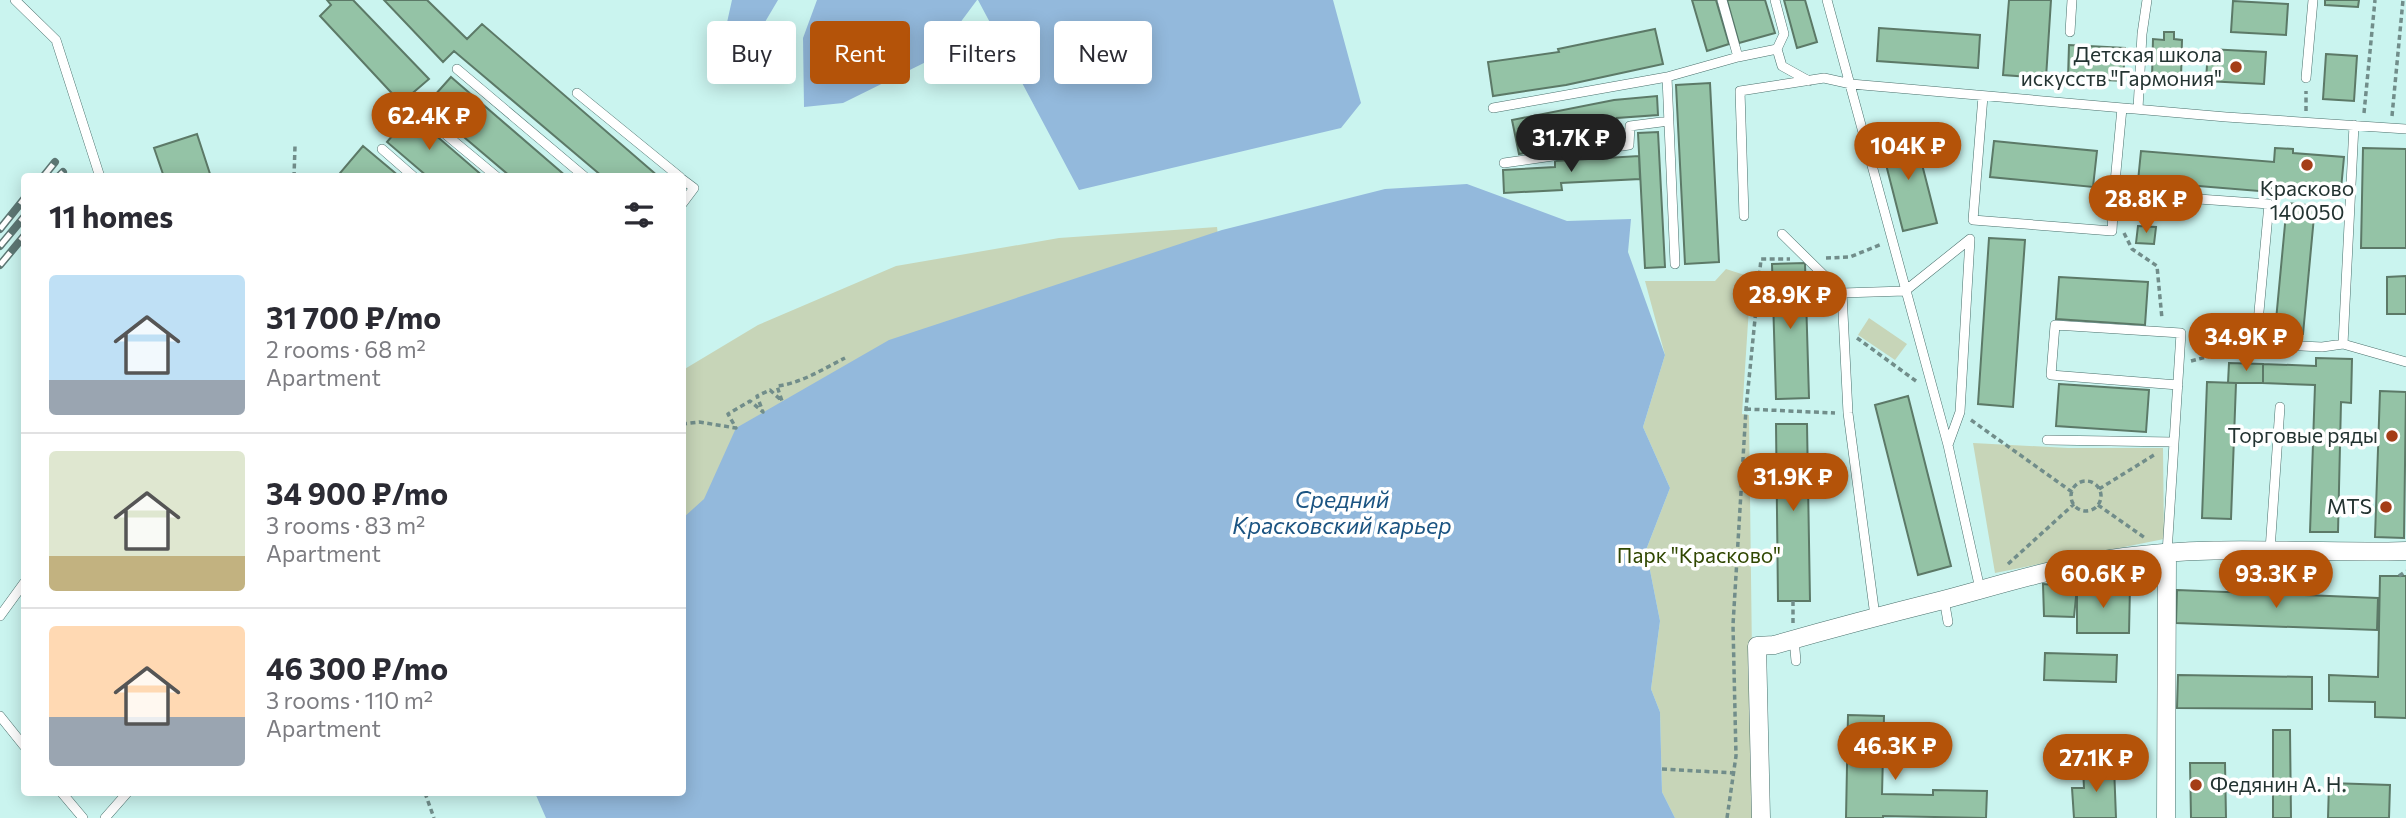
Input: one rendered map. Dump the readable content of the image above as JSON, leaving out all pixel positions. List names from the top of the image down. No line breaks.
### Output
{"water":["Средний Красковский карьер"],"parks":["Парк \"Красково\""],"places":["Детская школа искусств \"Гармония\"","Красково 140050","Торговые ряды","MTS","Федянин А. Н."],"page":{"chip":["Buy","Rent","Filters","New"],"price":["62.4K ₽","31.7K ₽","104K ₽","28.8K ₽","28.9K ₽","34.9K ₽","31.9K ₽","60.6K ₽","93.3K ₽","46.3K ₽","27.1K ₽"],"heading":"11 homes","list":[{"name":"31 700 ₽/mo","note":"2 rooms · 68 m² · Apartment"},{"name":"34 900 ₽/mo","note":"3 rooms · 83 m² · Apartment"},{"name":"46 300 ₽/mo","note":"3 rooms · 110 m² · Apartment"}]}}
